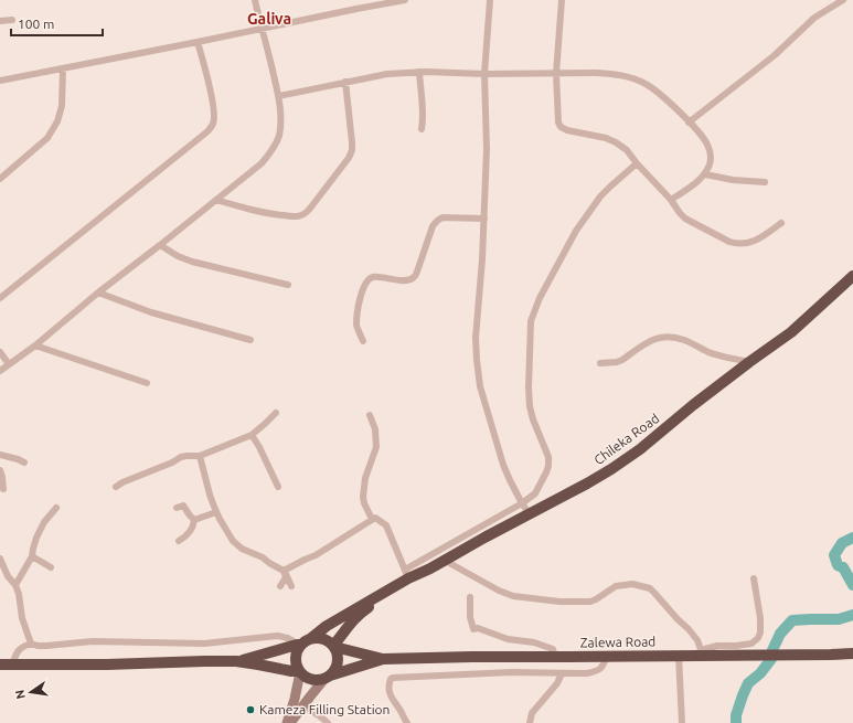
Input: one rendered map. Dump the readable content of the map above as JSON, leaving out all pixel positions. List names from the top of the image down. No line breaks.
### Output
{"streets":{"highway":["Chileka Road","Zalewa Road"]},"crossings":[["Chileka Road","Zalewa Road"]],"districts":["Galiva"],"places":["Kameza Filling Station"],"scale_bar":"100 m","north":"left"}
